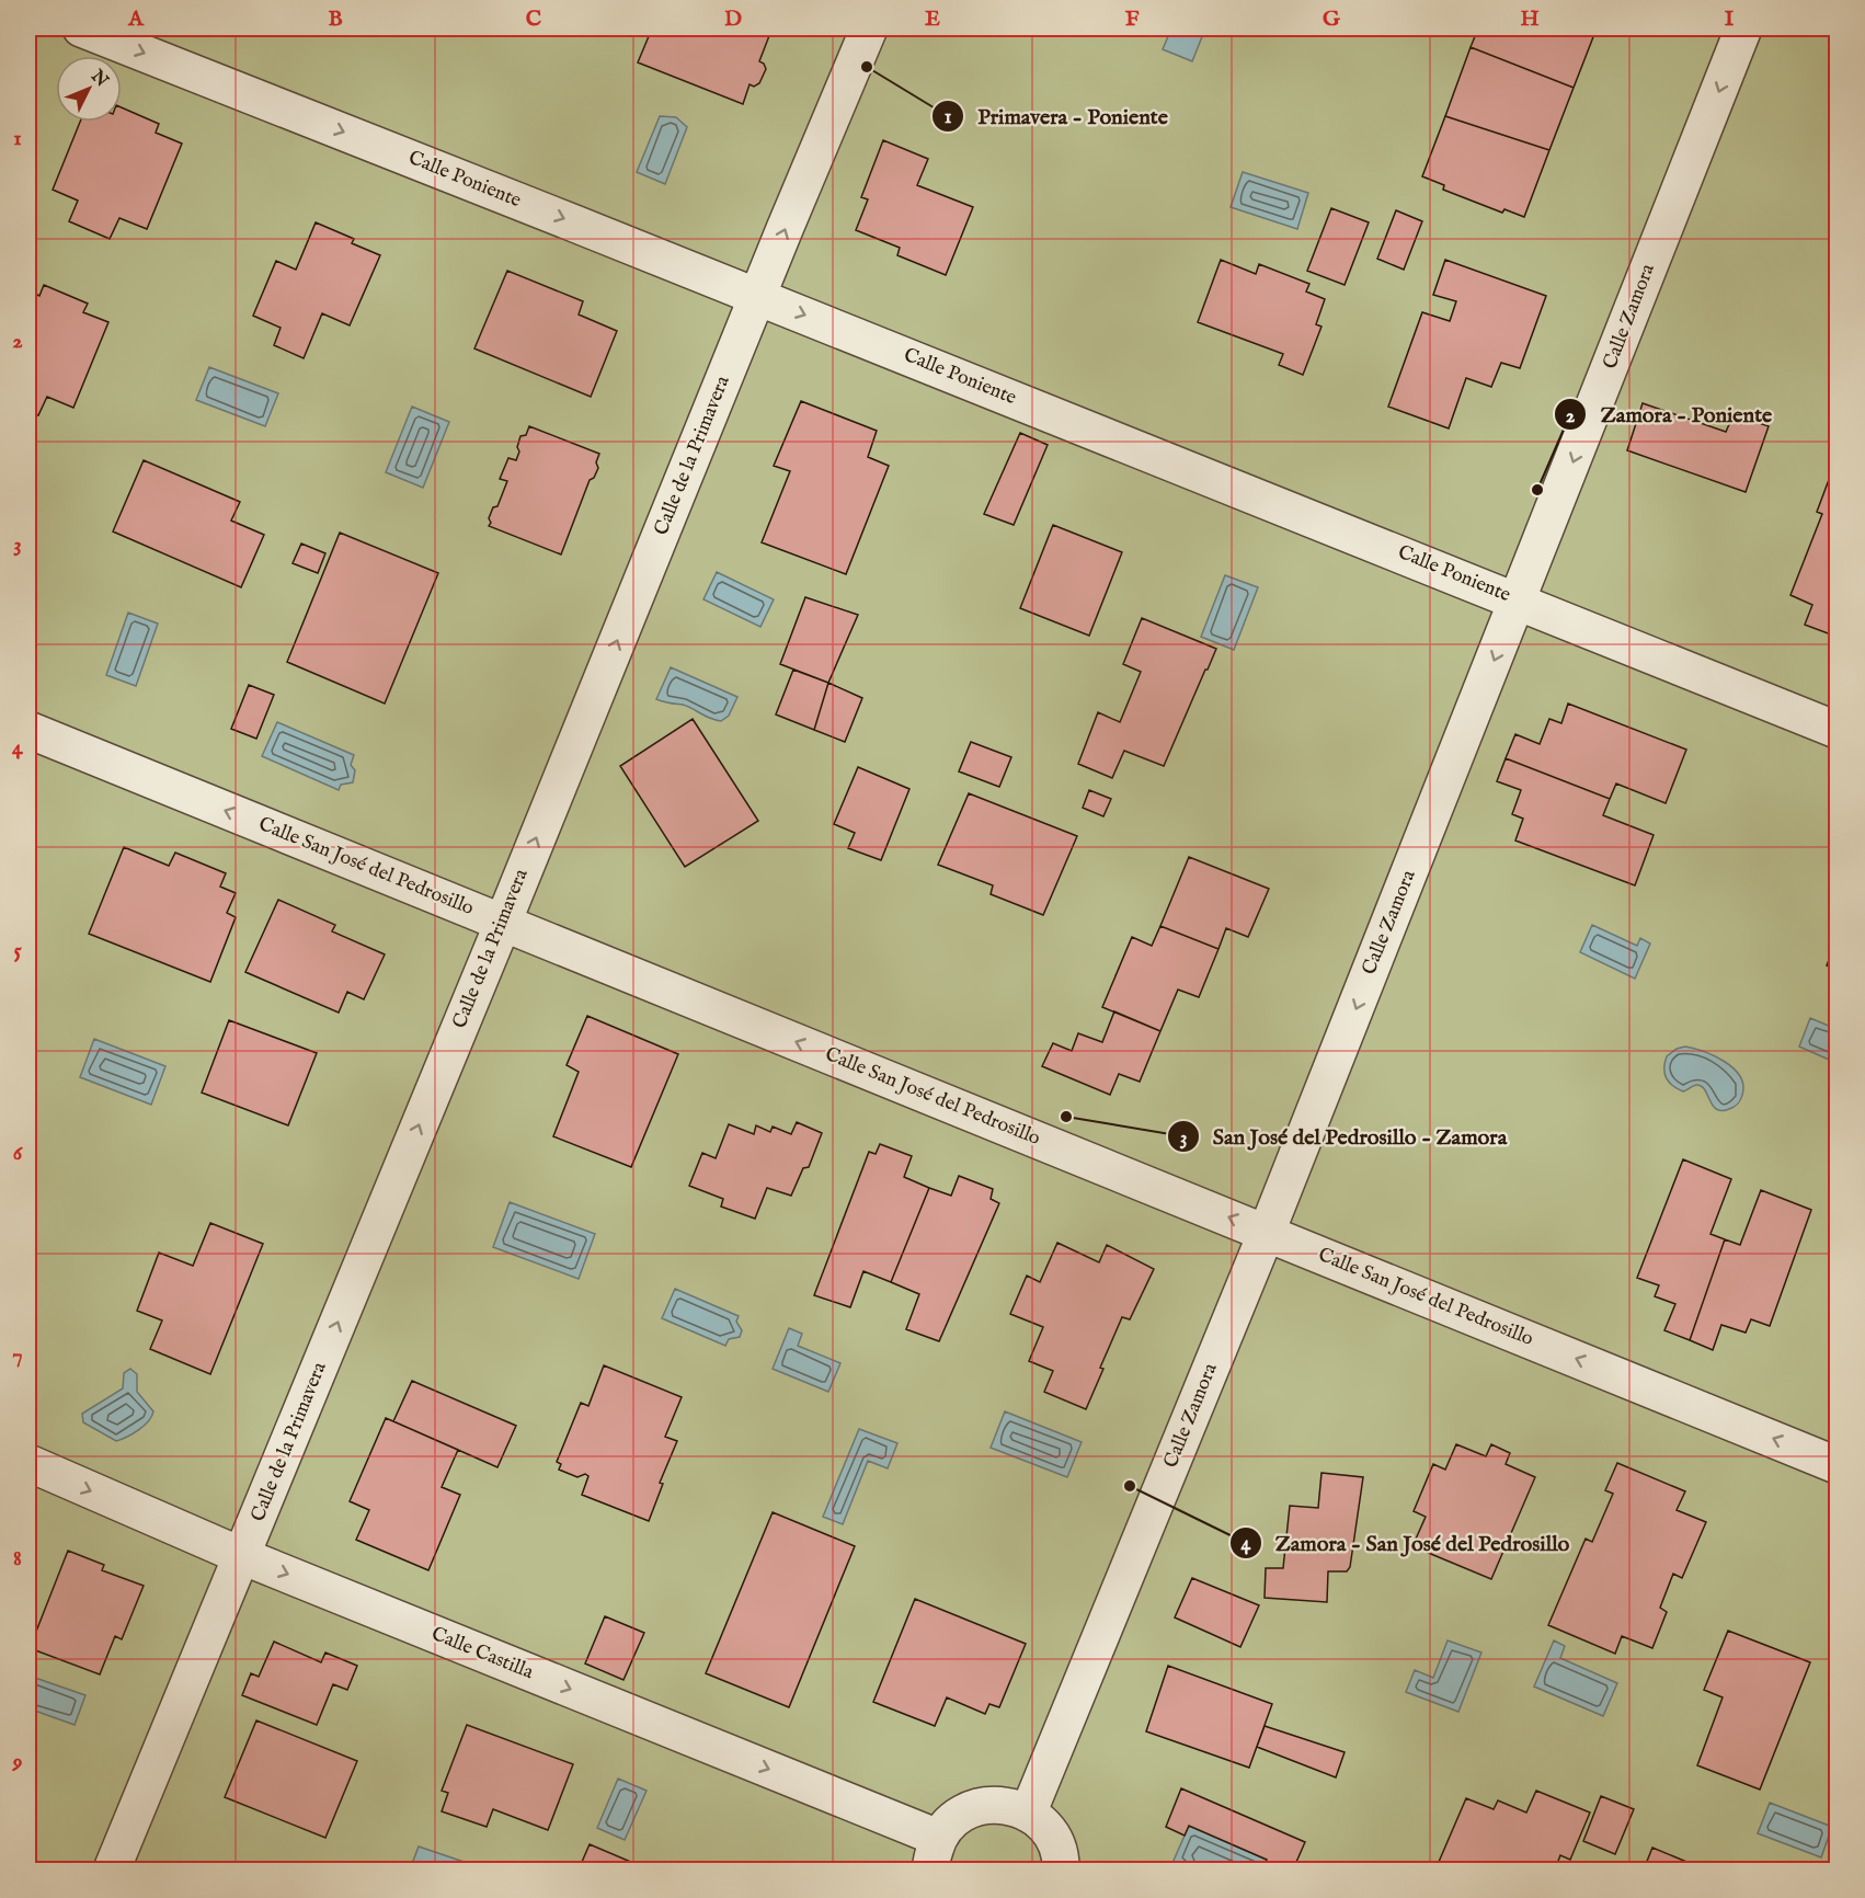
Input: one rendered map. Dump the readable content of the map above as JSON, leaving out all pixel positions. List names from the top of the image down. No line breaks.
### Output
{"streets":{"street":["Calle Poniente","Calle Zamora","Calle de la Primavera","Calle San José del Pedrosillo","Calle Castilla"]},"crossings":[["Calle Poniente","Calle Zamora"],["Calle Poniente","Calle de la Primavera"],["Calle Zamora","Calle San José del Pedrosillo"],["Calle de la Primavera","Calle San José del Pedrosillo"],["Calle de la Primavera","Calle Castilla"]],"one_way":["Calle Poniente","Calle Zamora","Calle de la Primavera","Calle San José del Pedrosillo","Calle Castilla"],"places":["Primavera - Poniente","Zamora - Poniente","San José del Pedrosillo - Zamora","Zamora - San José del Pedrosillo"],"north":"top right","grid":{"columns":["A","B","C","D","E","F","G","H","I"],"rows":["1","2","3","4","5","6","7","8","9"]}}
